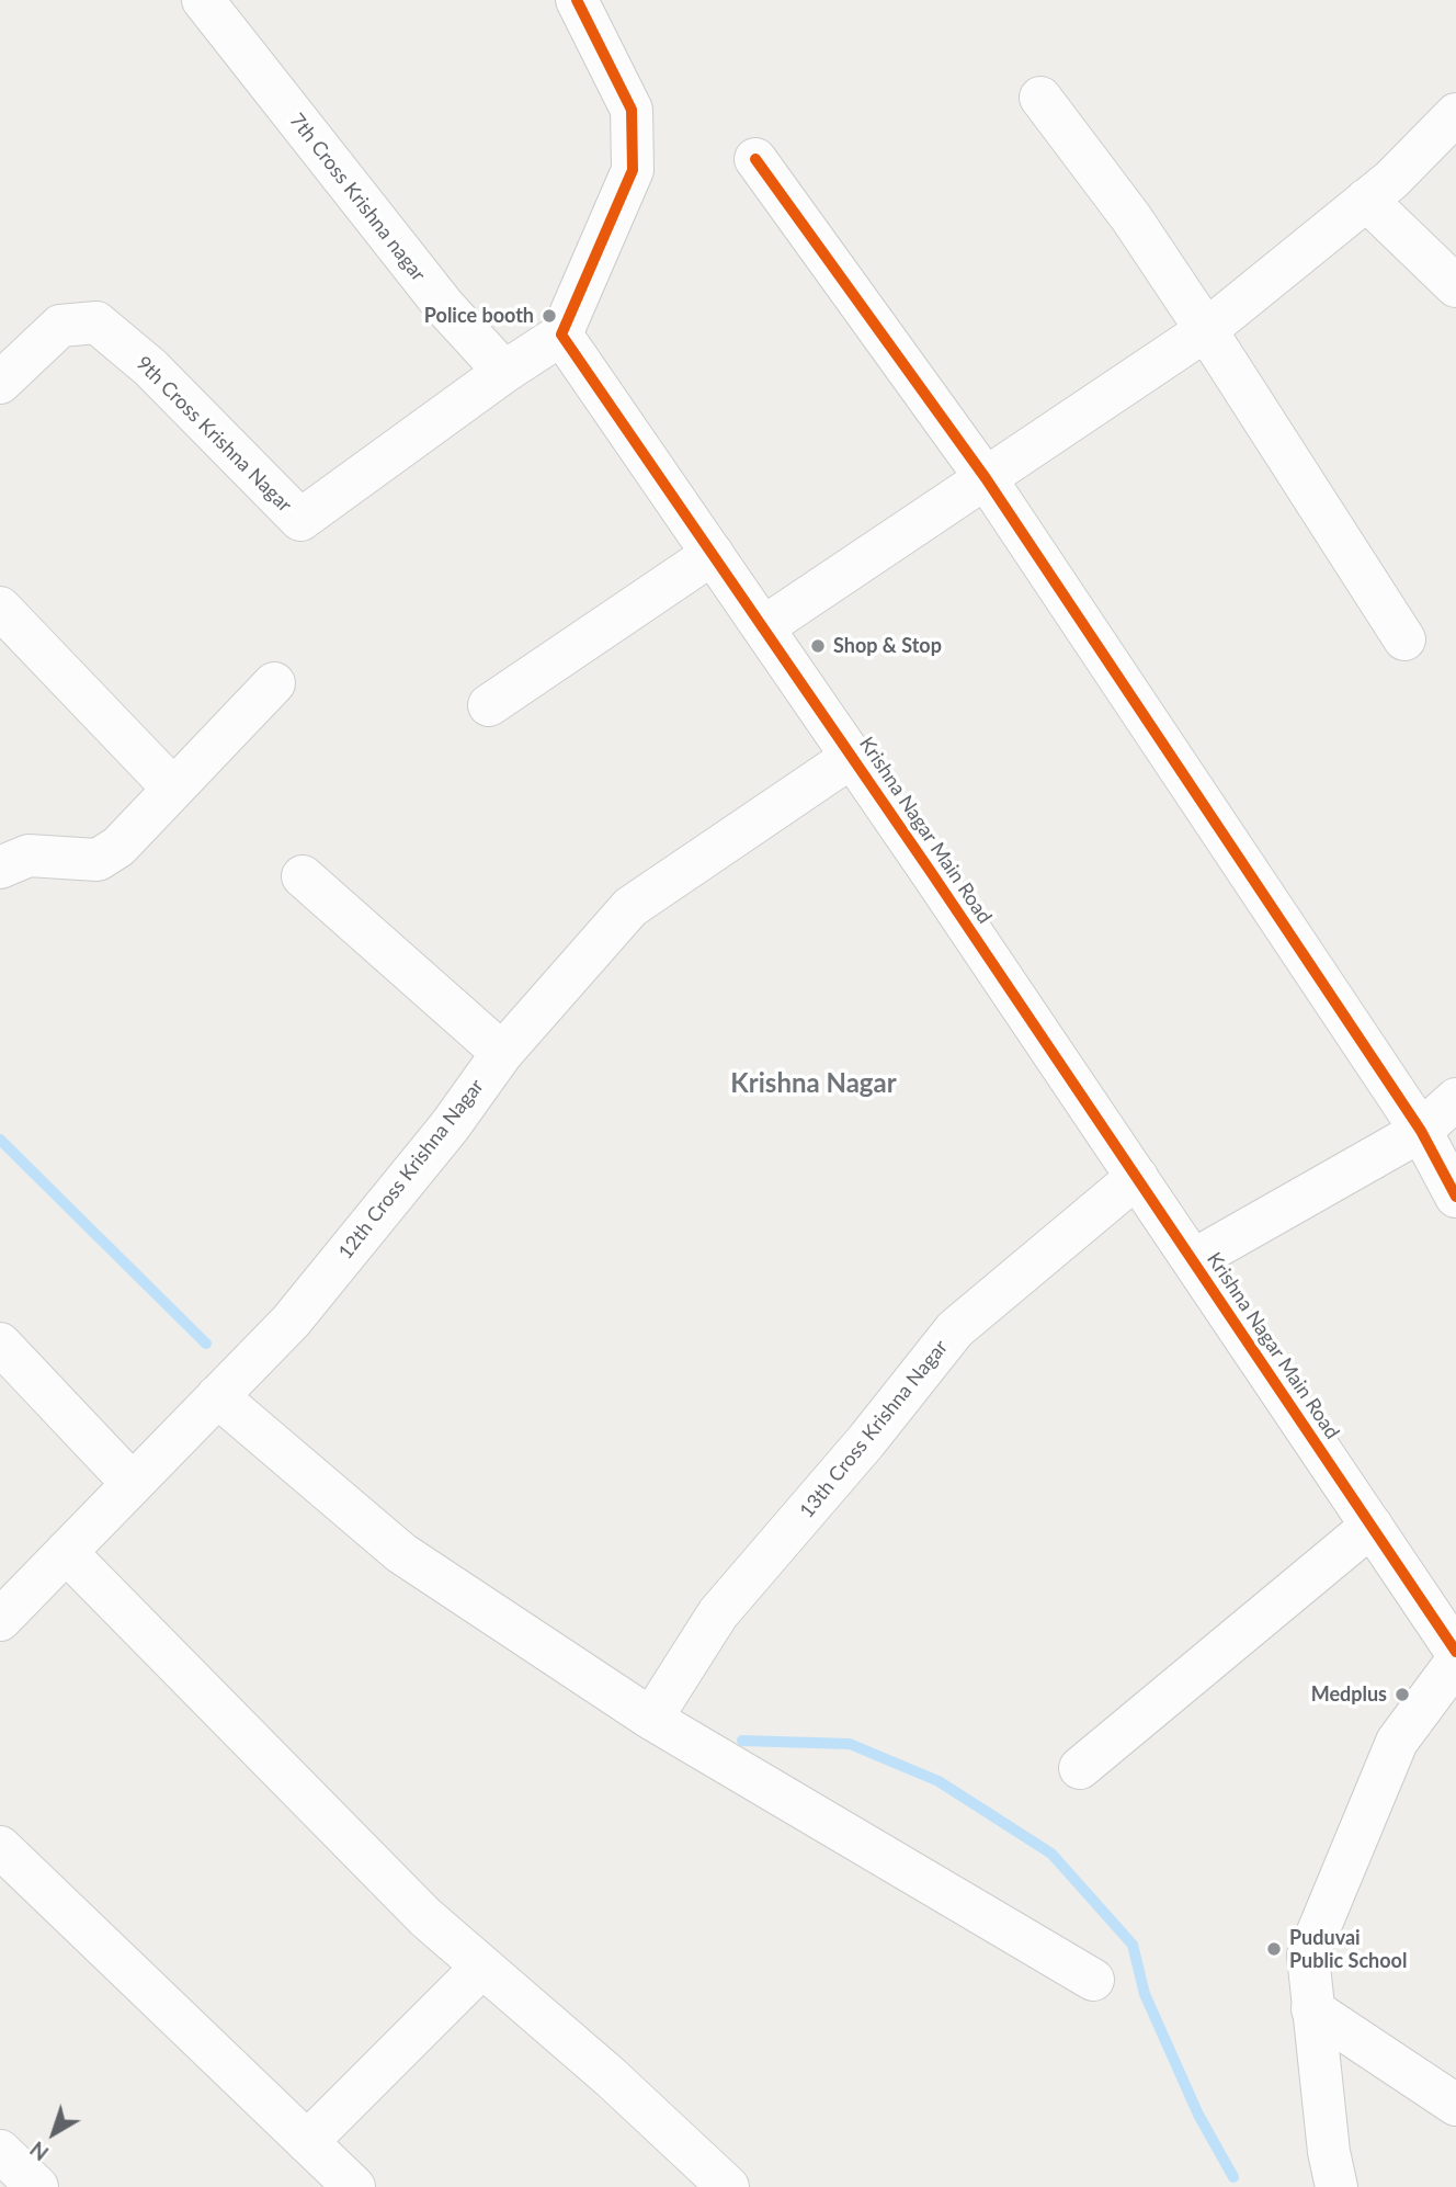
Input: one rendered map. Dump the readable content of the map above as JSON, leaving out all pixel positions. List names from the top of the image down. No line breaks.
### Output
{"streets":{"street":["7th Cross Krishna nagar","9th Cross Krishna Nagar","Krishna Nagar Main Road","12th Cross Krishna Nagar","13th Cross Krishna Nagar"]},"crossings":[["7th Cross Krishna nagar","9th Cross Krishna Nagar"],["Krishna Nagar Main Road","12th Cross Krishna Nagar"],["Krishna Nagar Main Road","13th Cross Krishna Nagar"]],"districts":["Krishna Nagar"],"places":["Police booth","Shop & Stop","Medplus","Puduvai Public School"],"north":"bottom left"}
